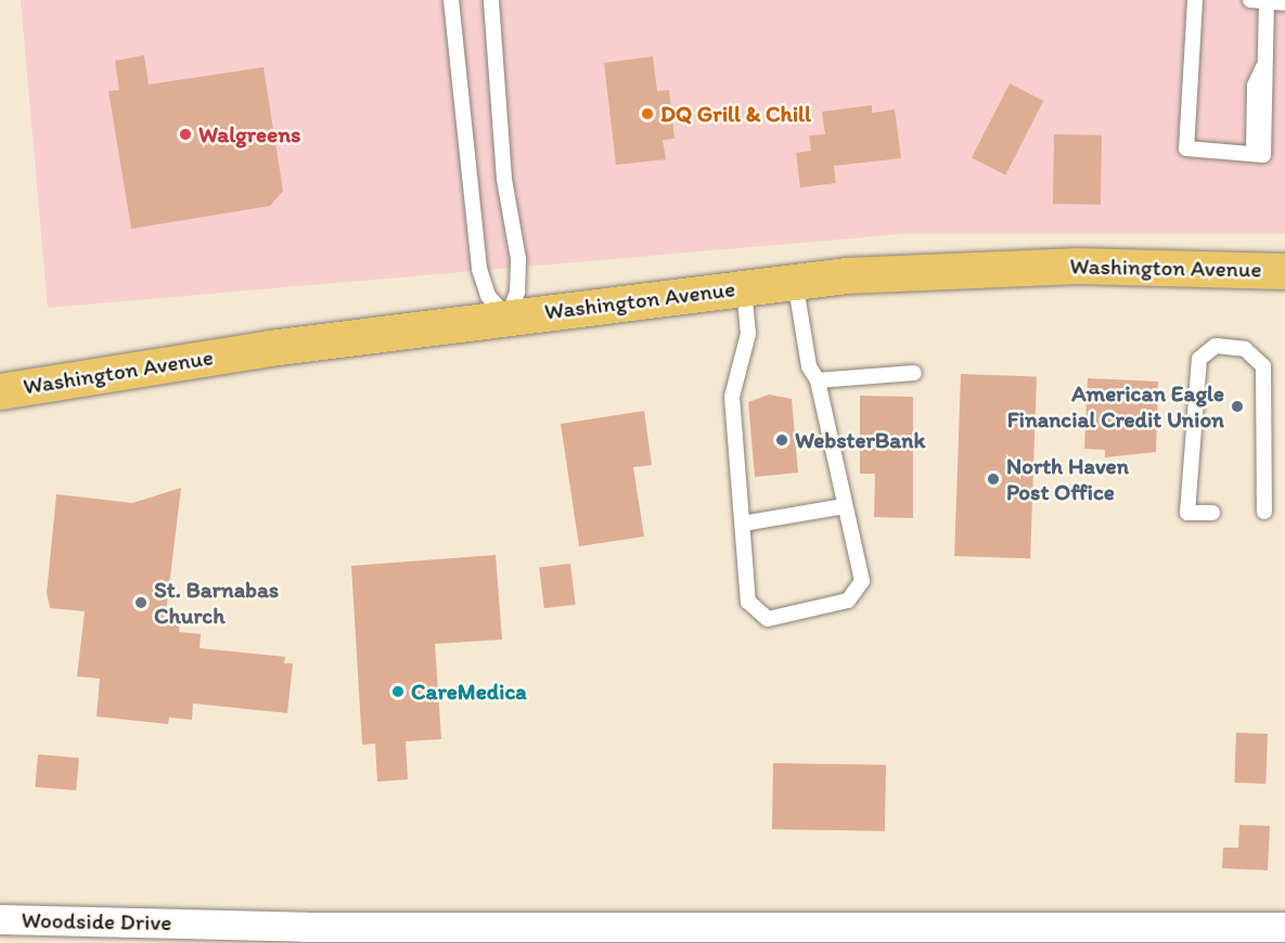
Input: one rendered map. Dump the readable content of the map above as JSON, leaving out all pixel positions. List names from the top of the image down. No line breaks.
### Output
{"streets":{"main road":["Washington Avenue"],"street":["Woodside Drive"]},"places":["DQ Grill & Chill","Walgreens","American Eagle Financial Credit Union","WebsterBank","North Haven Post Office","St. Barnabas Church","CareMedica"]}
